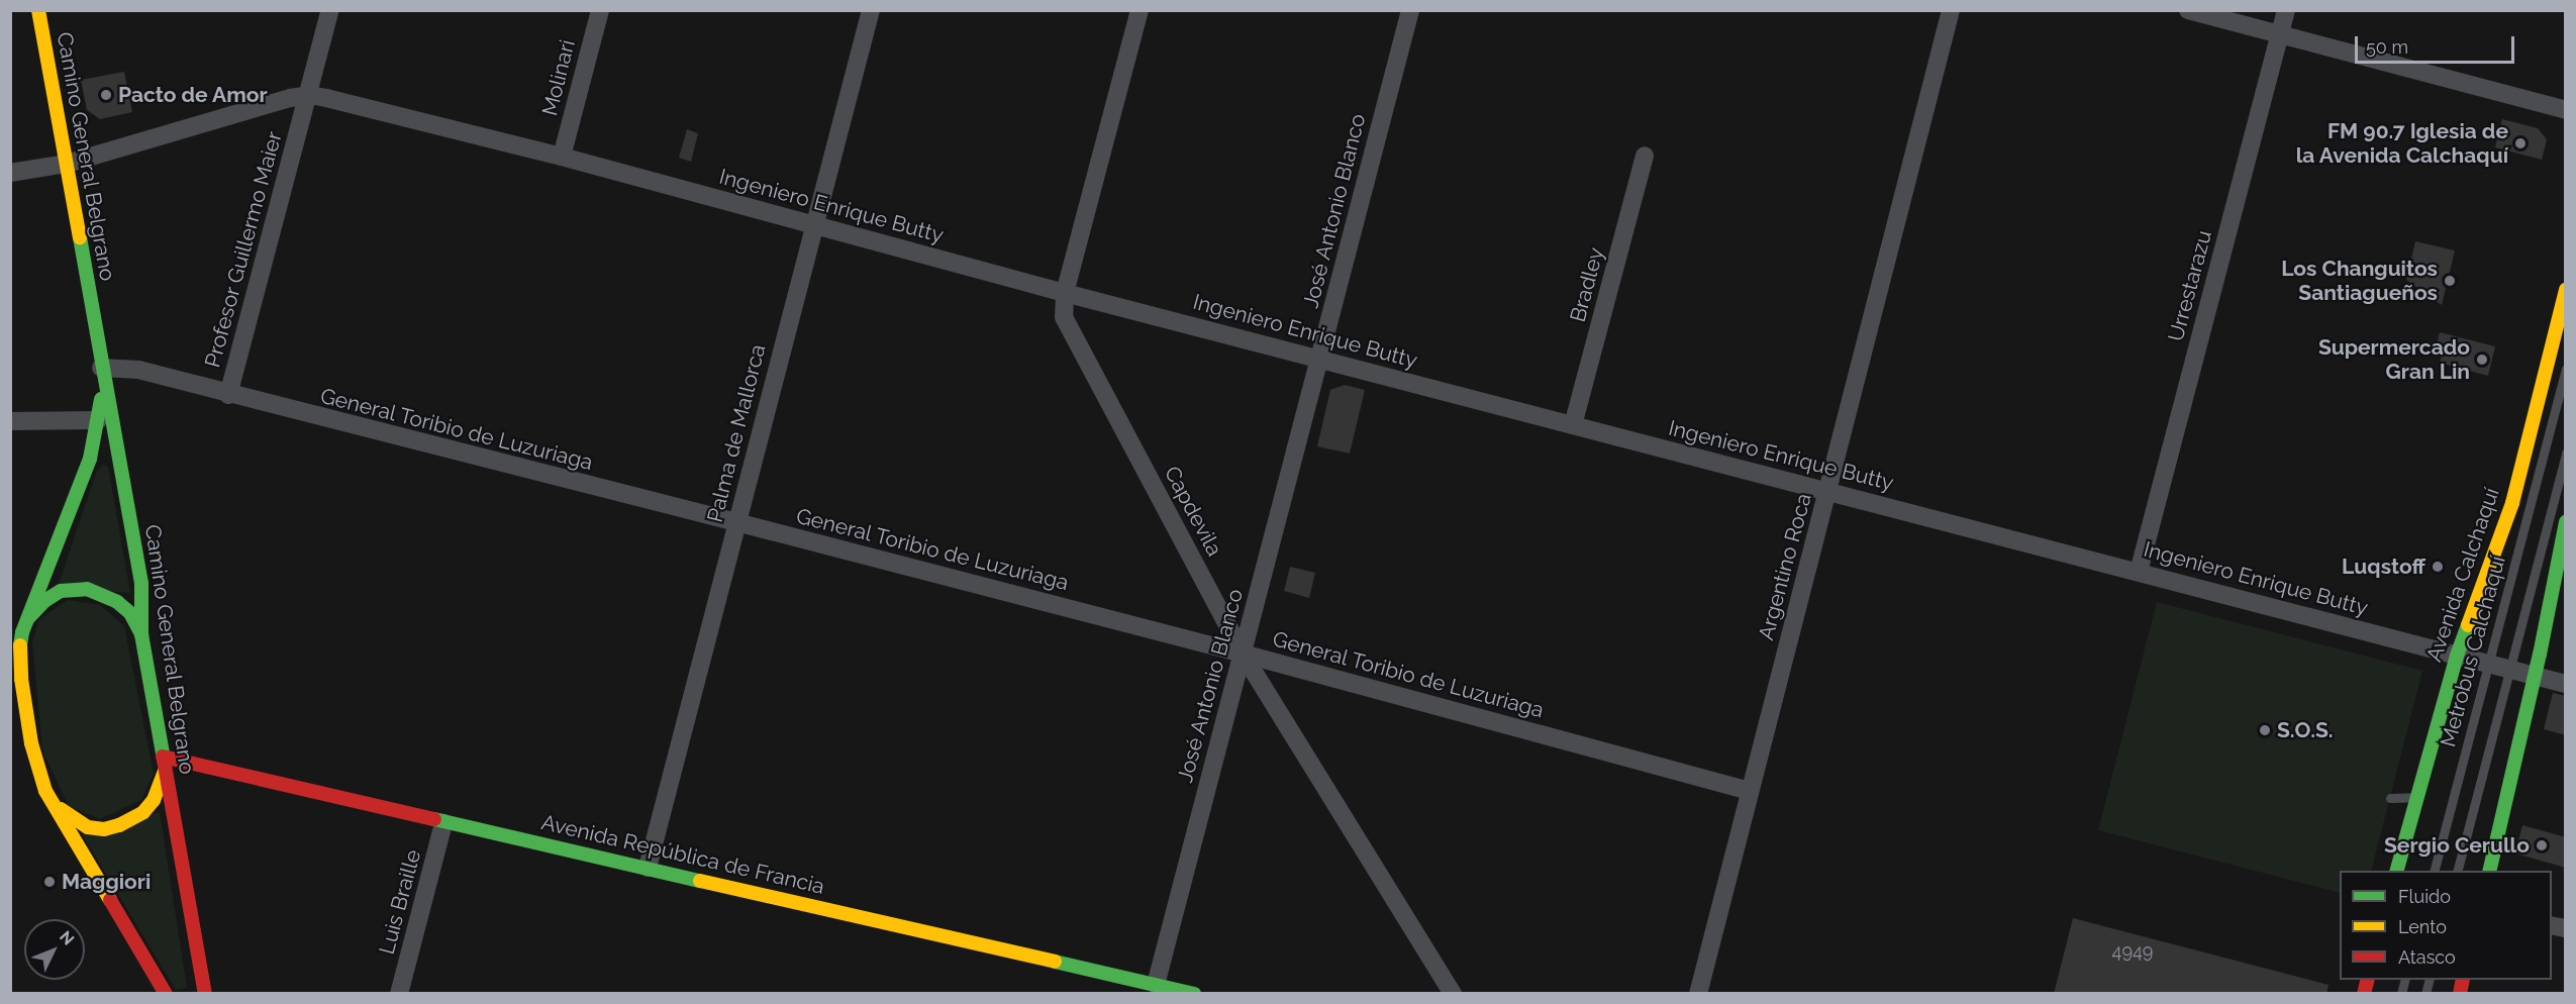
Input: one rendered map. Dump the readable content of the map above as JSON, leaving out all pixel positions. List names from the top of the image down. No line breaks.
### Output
{"streets":{"main road":["Camino General Belgrano","Avenida Calchaquí","Avenida República de Francia"],"street":["Molinari","Ingeniero Enrique Butty","José Antonio Blanco","Profesor Guillermo Maier","Bradley","Urrestarazu","General Toribio de Luzuriaga","Palma de Mallorca","Capdevila","Argentino Roca","Luis Braille"],"lane":["Metrobus Calchaquí"]},"crossings":[["Molinari","Ingeniero Enrique Butty"],["Camino General Belgrano","Ingeniero Enrique Butty"],["Camino General Belgrano","General Toribio de Luzuriaga"],["Camino General Belgrano","Avenida República de Francia"],["Ingeniero Enrique Butty","José Antonio Blanco"],["Ingeniero Enrique Butty","Profesor Guillermo Maier"],["Ingeniero Enrique Butty","Bradley"],["Ingeniero Enrique Butty","Urrestarazu"],["Ingeniero Enrique Butty","Palma de Mallorca"],["Ingeniero Enrique Butty","Capdevila"],["Ingeniero Enrique Butty","Argentino Roca"],["Ingeniero Enrique Butty","Avenida Calchaquí"],["Ingeniero Enrique Butty","Metrobus Calchaquí"],["José Antonio Blanco","General Toribio de Luzuriaga"],["José Antonio Blanco","Capdevila"],["José Antonio Blanco","Avenida República de Francia"],["Profesor Guillermo Maier","General Toribio de Luzuriaga"],["General Toribio de Luzuriaga","Palma de Mallorca"],["General Toribio de Luzuriaga","Capdevila"],["General Toribio de Luzuriaga","Argentino Roca"],["Palma de Mallorca","Avenida República de Francia"],["Avenida República de Francia","Luis Braille"]],"places":["Pacto de Amor","FM 90.7 Iglesia de la Avenida Calchaquí","Los Changuitos Santiagueños","Supermercado Gran Lin","Luqstoff","S.O.S.","Sergio Cerullo","Maggiori"],"house_numbers":["4949"],"legend":["Fluido","Lento","Atasco"],"scale_bar":"50 m","north":"top right"}
